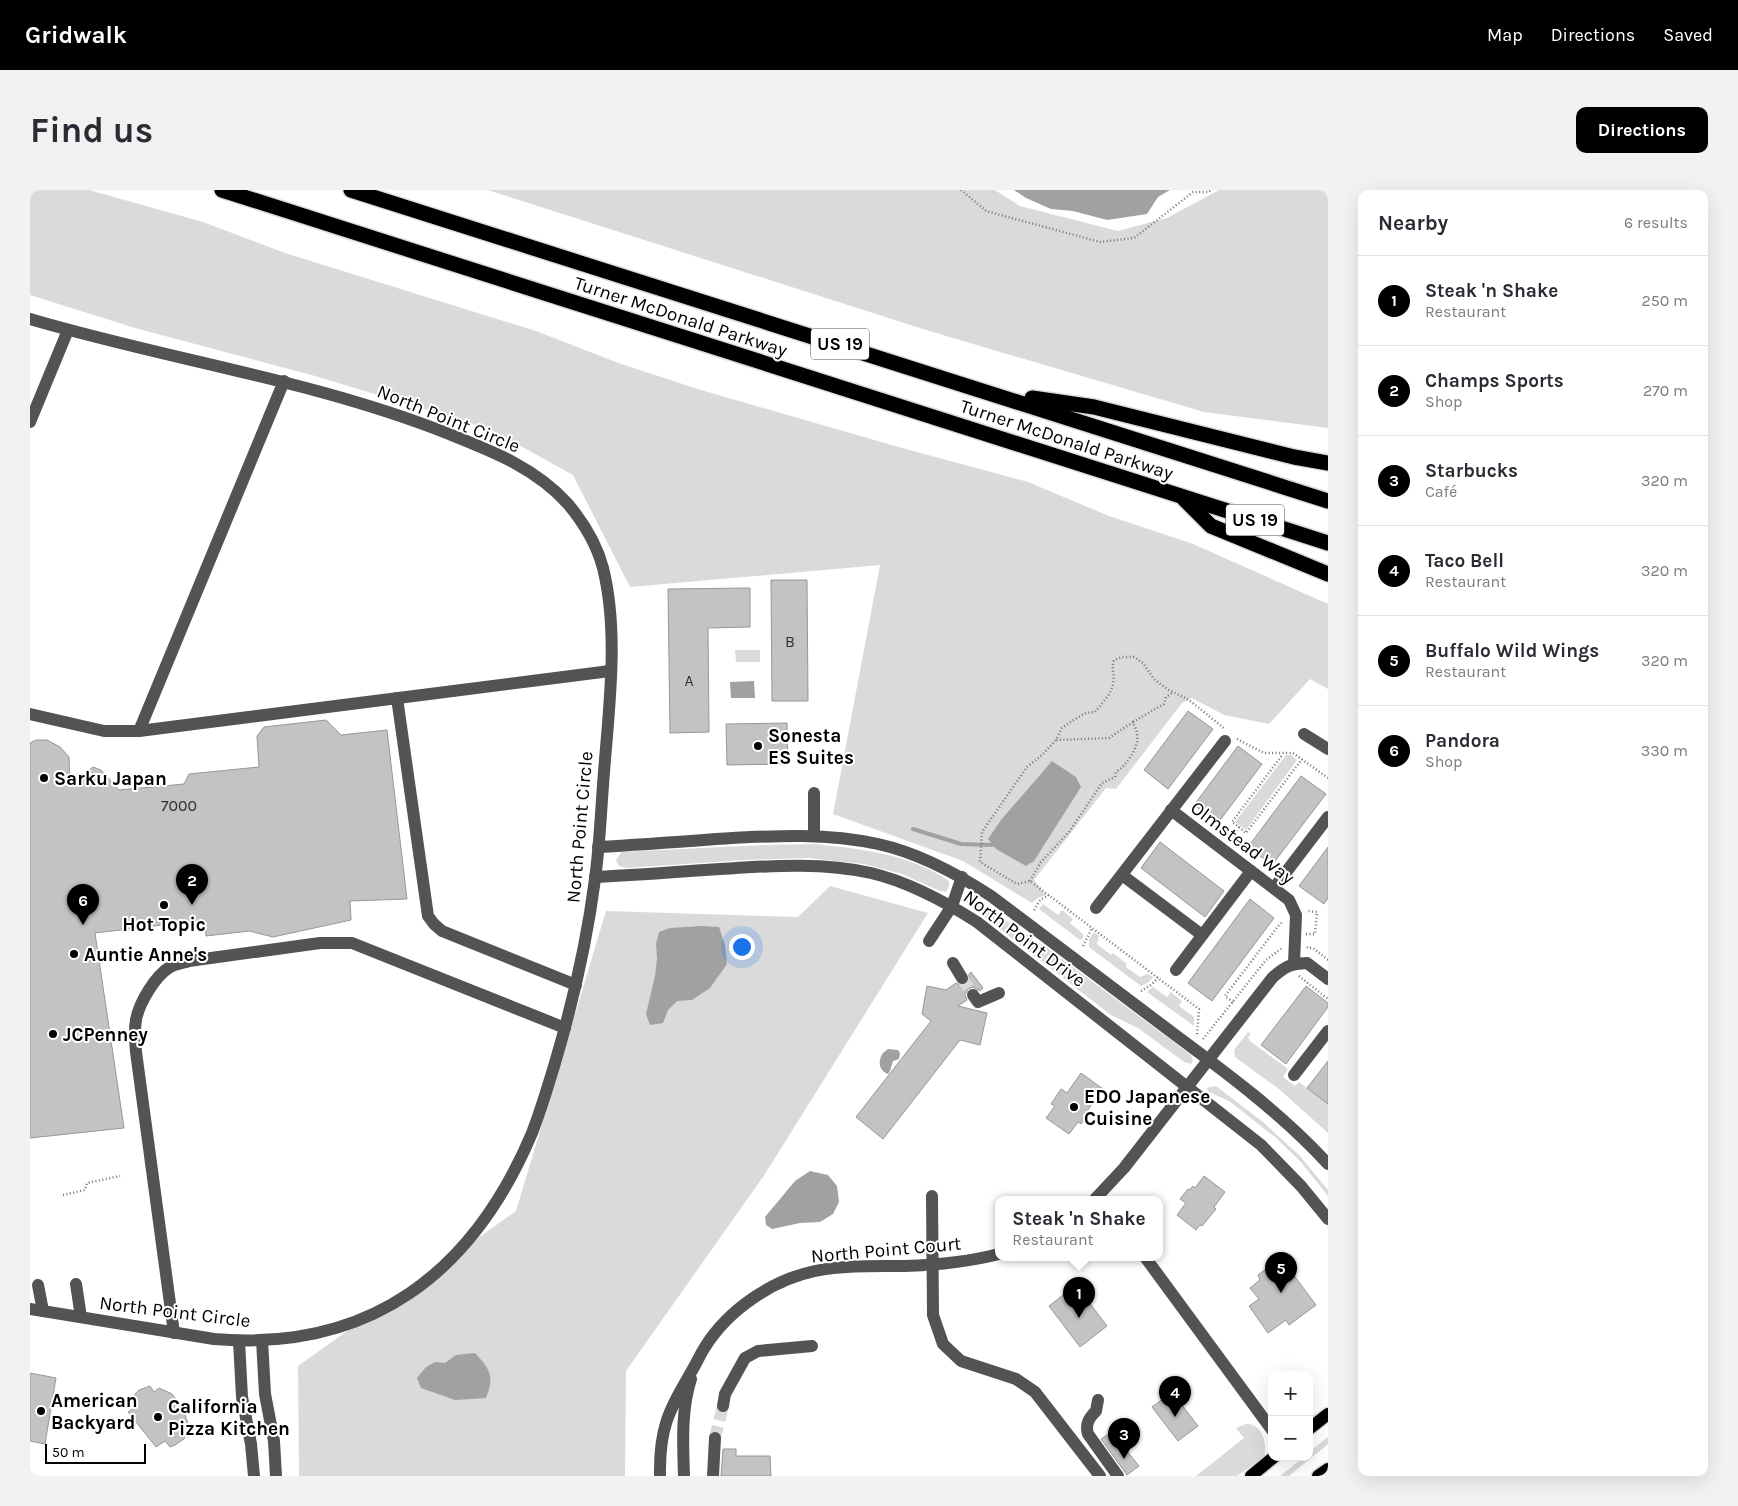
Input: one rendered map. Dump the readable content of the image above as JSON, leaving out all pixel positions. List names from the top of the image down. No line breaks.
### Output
{"streets":{"highway":["Turner McDonald Parkway","US 19"],"street":["North Point Circle","Olmstead Way","North Point Drive","North Point Court"]},"crossings":[["North Point Circle","North Point Drive"]],"places":["Sonesta ES Suites","Sarku Japan","Hot Topic","Auntie Anne's","JCPenney","EDO Japanese Cuisine","American Backyard","California Pizza Kitchen"],"house_numbers":["B","A","7000"],"scale_bar":"50 m","page":{"header":"Gridwalk","nav":["Map","Directions","Saved"],"buttons":"Directions","title":"Find us","heading":["Nearby","6 results"],"list":[{"mark":"1","name":"Steak 'n Shake","note":"Restaurant","value":"250 m"},{"mark":"2","name":"Champs Sports","note":"Shop","value":"270 m"},{"mark":"3","name":"Starbucks","note":"Café","value":"320 m"},{"mark":"4","name":"Taco Bell","note":"Restaurant","value":"320 m"},{"mark":"5","name":"Buffalo Wild Wings","note":"Restaurant","value":"320 m"},{"mark":"6","name":"Pandora","note":"Shop","value":"330 m"}],"pins":["2","6","5","1","4","3"],"popup":["Steak 'n Shake","Restaurant"],"map_buttons":["+","−"],"scale":"50 m"}}
